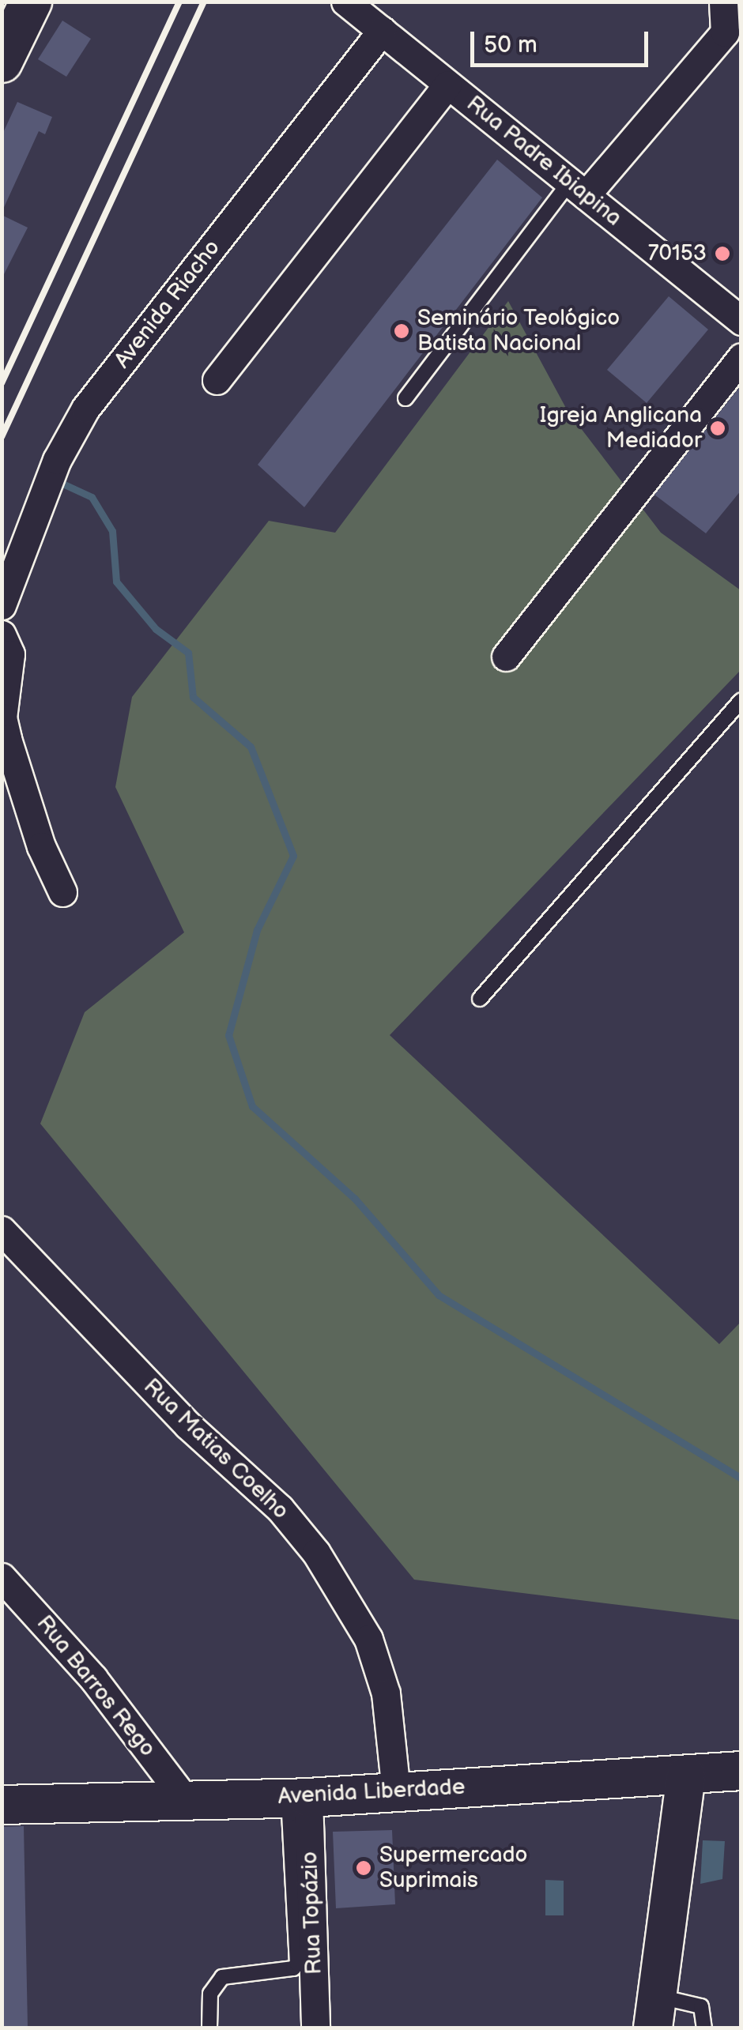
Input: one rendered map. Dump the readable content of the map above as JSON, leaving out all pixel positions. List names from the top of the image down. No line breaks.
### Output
{"streets":{"main road":["Avenida Liberdade"],"street":["Rua Padre Ibiapina","Avenida Riacho","Rua Matias Coelho","Rua Barros Rego","Rua Topázio"]},"crossings":[["Rua Padre Ibiapina","Avenida Riacho"],["Rua Matias Coelho","Avenida Liberdade"],["Rua Barros Rego","Avenida Liberdade"],["Avenida Liberdade","Rua Topázio"]],"places":["70153","Seminário Teológico Batista Nacional","Igreja Anglicana Mediador","Supermercado Suprimais"],"scale_bar":"50 m"}
